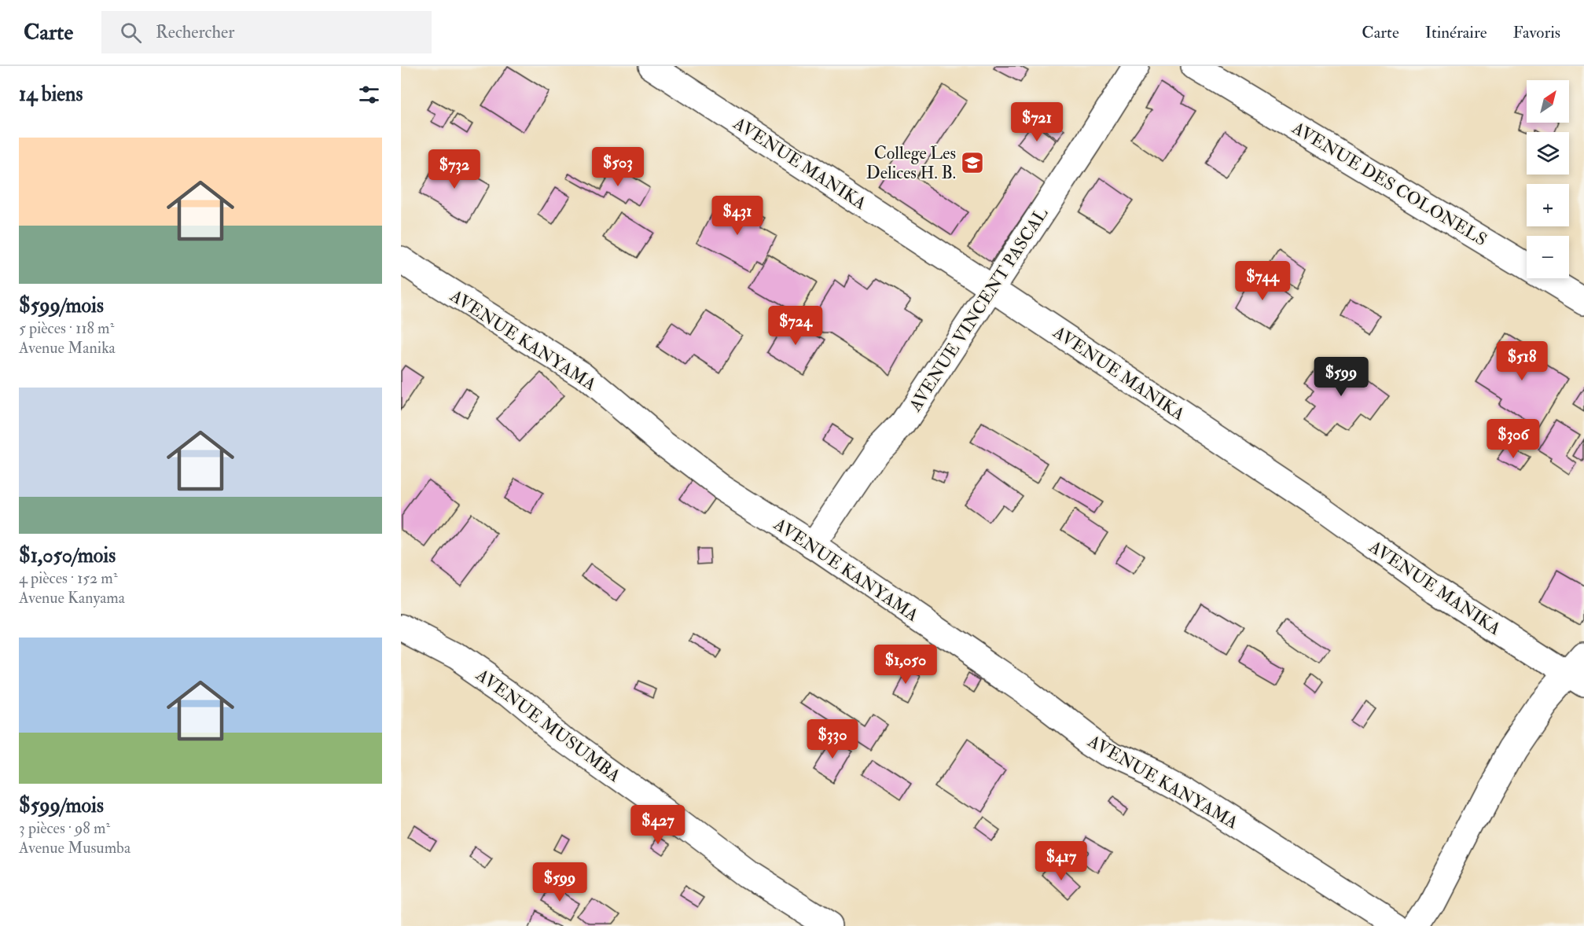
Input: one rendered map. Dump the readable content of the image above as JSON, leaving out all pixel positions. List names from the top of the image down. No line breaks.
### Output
{"streets":{"street":["AVENUE MANIKA","AVENUE DES COLONELS","AVENUE VINCENT PASCAL","AVENUE KANYAMA","AVENUE MUSUMBA"]},"crossings":[["AVENUE MANIKA","AVENUE VINCENT PASCAL"],["AVENUE VINCENT PASCAL","AVENUE KANYAMA"]],"places":{"school or university":["College Les Delices H. B."]},"north":"top right","page":{"header":"Carte","search":"Rechercher","nav":["Carte","Itinéraire","Favoris"],"heading":"14 biens","map_buttons":["+","−"],"price":["$721","$503","$732","$431","$744","$724","$518","$599","$306","$1,050","$330","$427","$417","$599"],"list":[{"name":"$599/mois","note":"5 pièces · 118 m² · Avenue Manika"},{"name":"$1,050/mois","note":"4 pièces · 152 m² · Avenue Kanyama"},{"name":"$599/mois","note":"3 pièces · 98 m² · Avenue Musumba"}]}}
